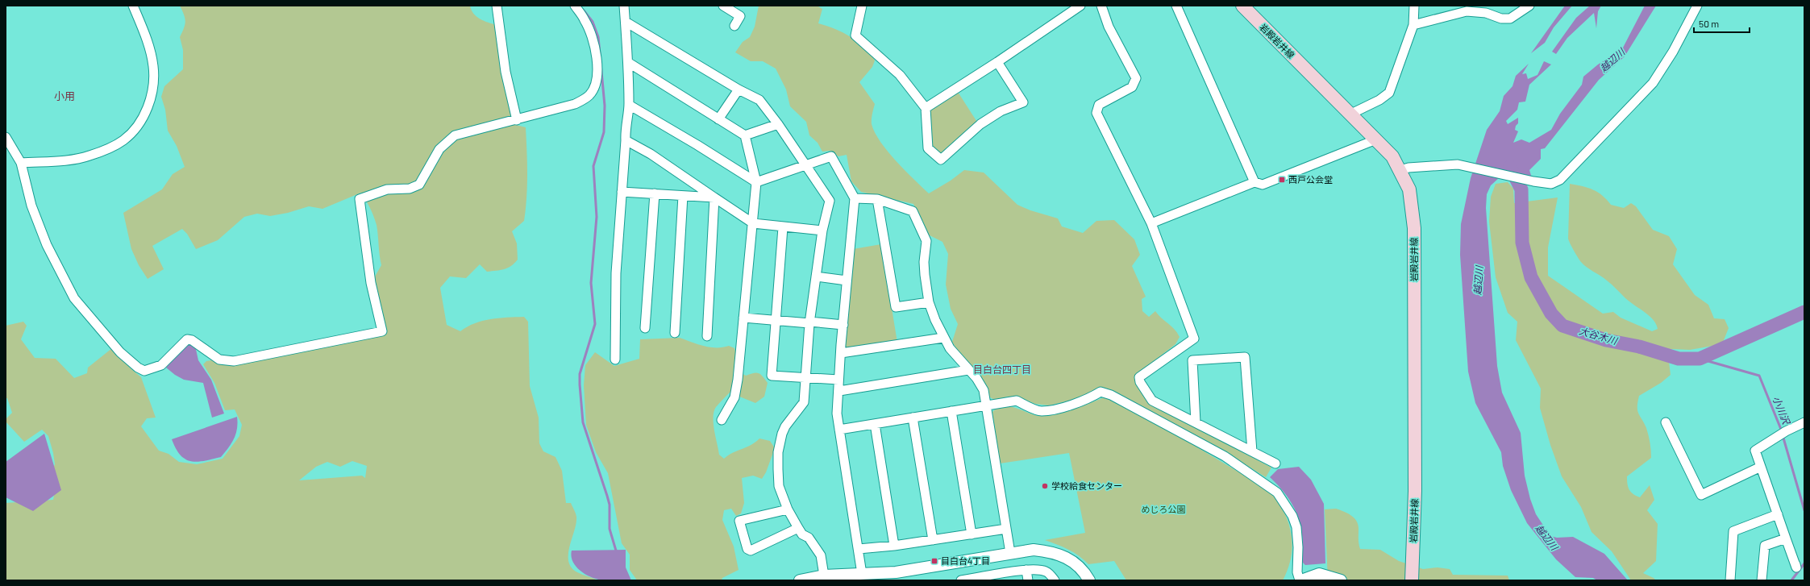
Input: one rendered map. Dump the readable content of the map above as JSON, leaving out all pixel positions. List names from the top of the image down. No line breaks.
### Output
{"streets":{"main road":["岩殿岩井線"]},"districts":["小用","目白台四丁目"],"water":["越辺川","大谷木川","小川沢"],"parks":["めじろ公園"],"places":{"transit":["西戸公会堂","目白台4丁目"],"other":["学校給食センター"]},"scale_bar":"50 m"}
